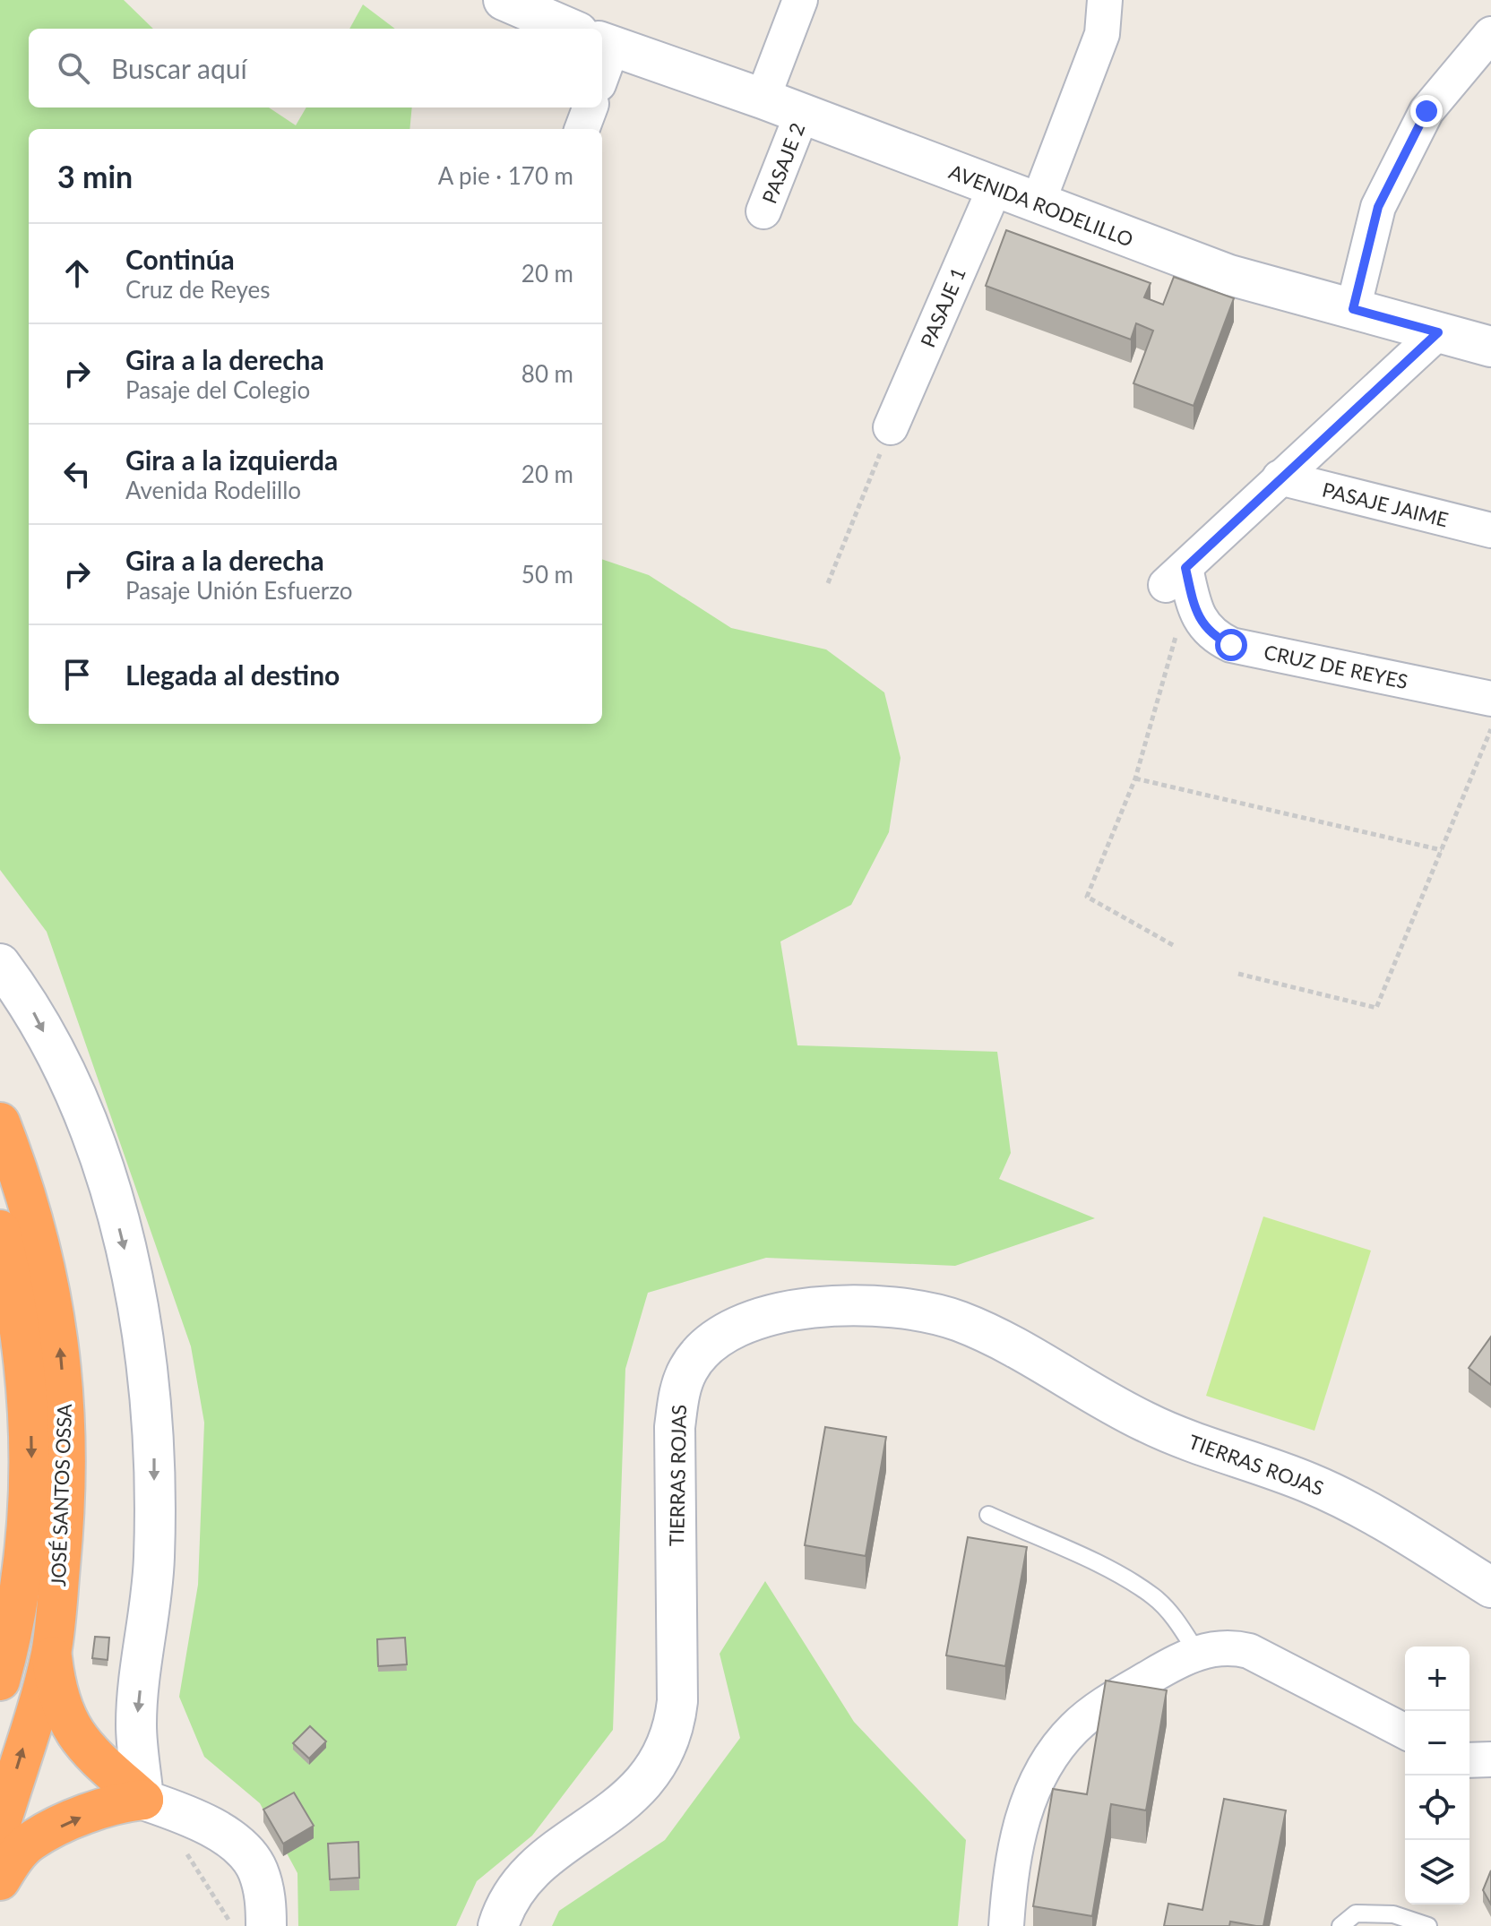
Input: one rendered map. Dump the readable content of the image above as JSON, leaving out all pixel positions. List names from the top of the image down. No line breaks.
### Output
{"streets":{"highway":["JOSÉ SANTOS OSSA"],"street":["PASAJE 2","AVENIDA RODELILLO","PASAJE 1","PASAJE JAIME","CRUZ DE REYES","TIERRAS ROJAS"]},"crossings":[["PASAJE 2","AVENIDA RODELILLO"],["AVENIDA RODELILLO","PASAJE 1"],["PASAJE JAIME","CRUZ DE REYES"]],"page":{"search":"Buscar aquí","heading":["3 min","A pie · 170 m"],"list":[["Continúa","Cruz de Reyes","20 m"],["Gira a la derecha","Pasaje del Colegio","80 m"],["Gira a la izquierda","Avenida Rodelillo","20 m"],["Gira a la derecha","Pasaje Unión Esfuerzo","50 m"],"Llegada al destino"],"map_buttons":["+","−"]}}
